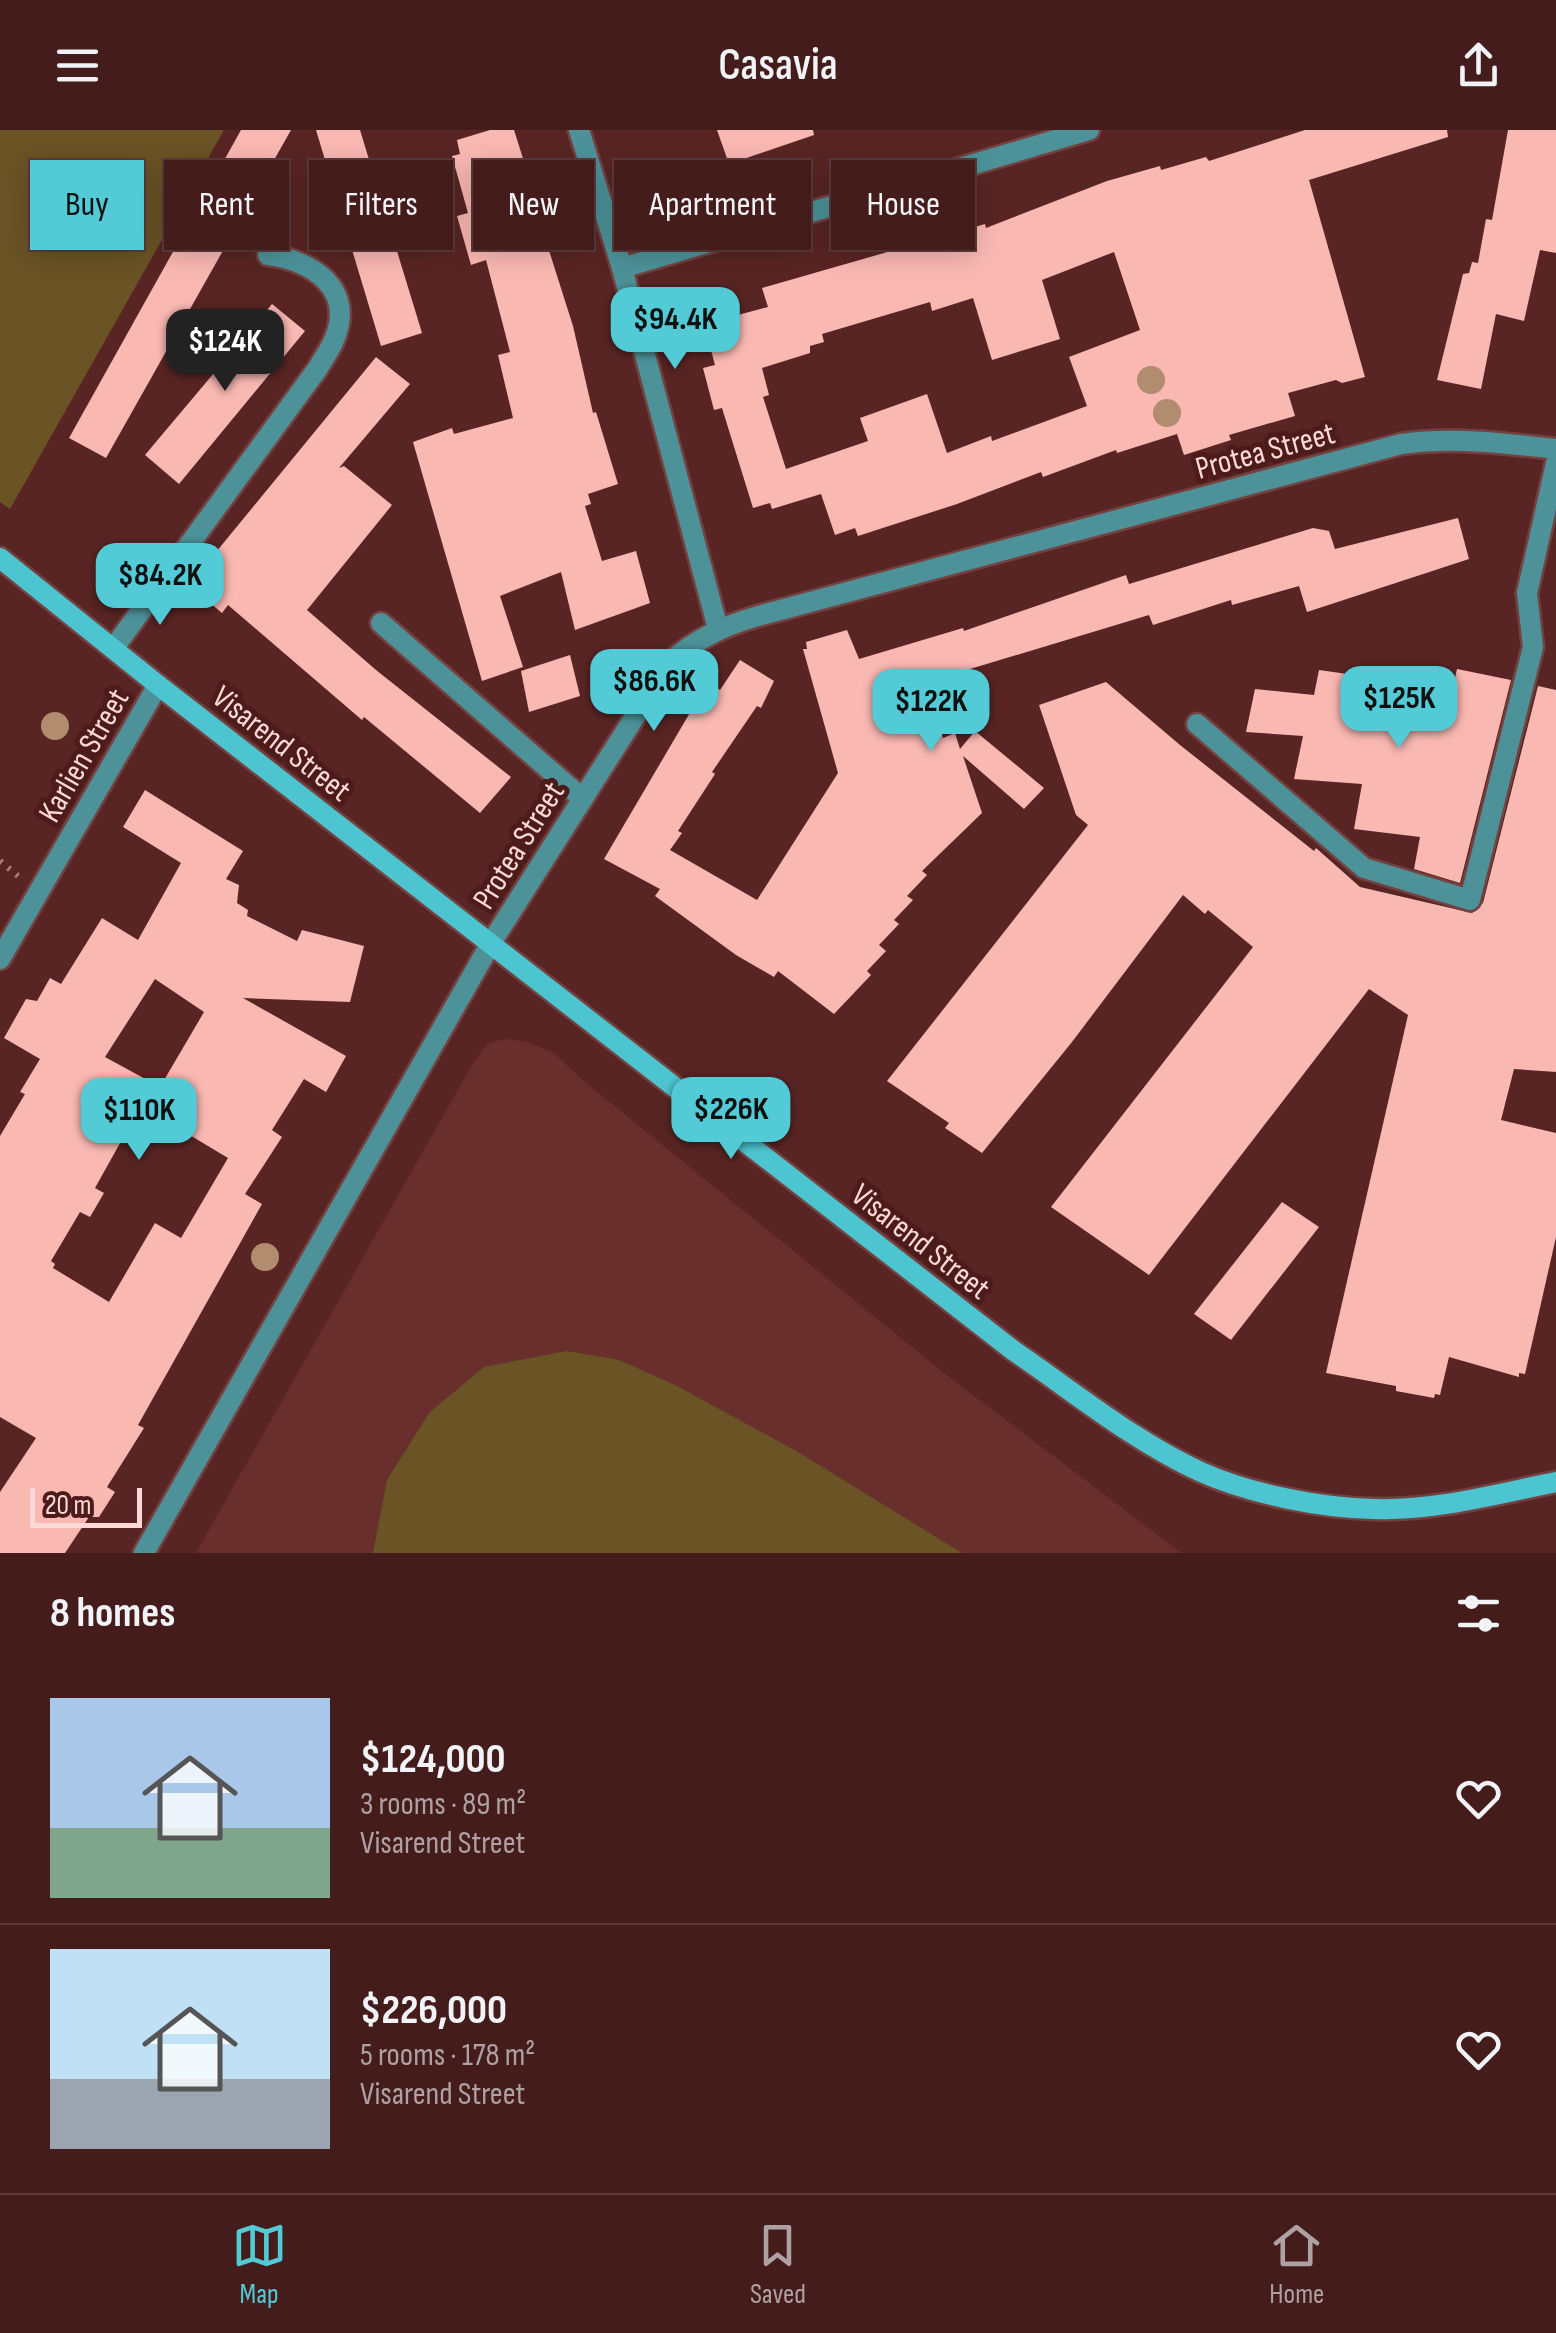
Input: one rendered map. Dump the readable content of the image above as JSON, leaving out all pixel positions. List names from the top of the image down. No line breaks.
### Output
{"streets":{"street":["Protea Street","Visarend Street","Karlien Street"]},"crossings":[["Protea Street","Visarend Street"],["Visarend Street","Karlien Street"]],"scale_bar":"20 m","page":{"header":"Casavia","chip":["Buy","Rent","Filters","New","Apartment","House"],"price":["$94.4K","$124K","$84.2K","$86.6K","$125K","$122K","$226K","$110K"],"scale":"20 m","heading":"8 homes","list":[{"name":"$124,000","note":"3 rooms · 89 m² · Visarend Street"},{"name":"$226,000","note":"5 rooms · 178 m² · Visarend Street"}],"tabs":["Map","Saved","Home"]}}
